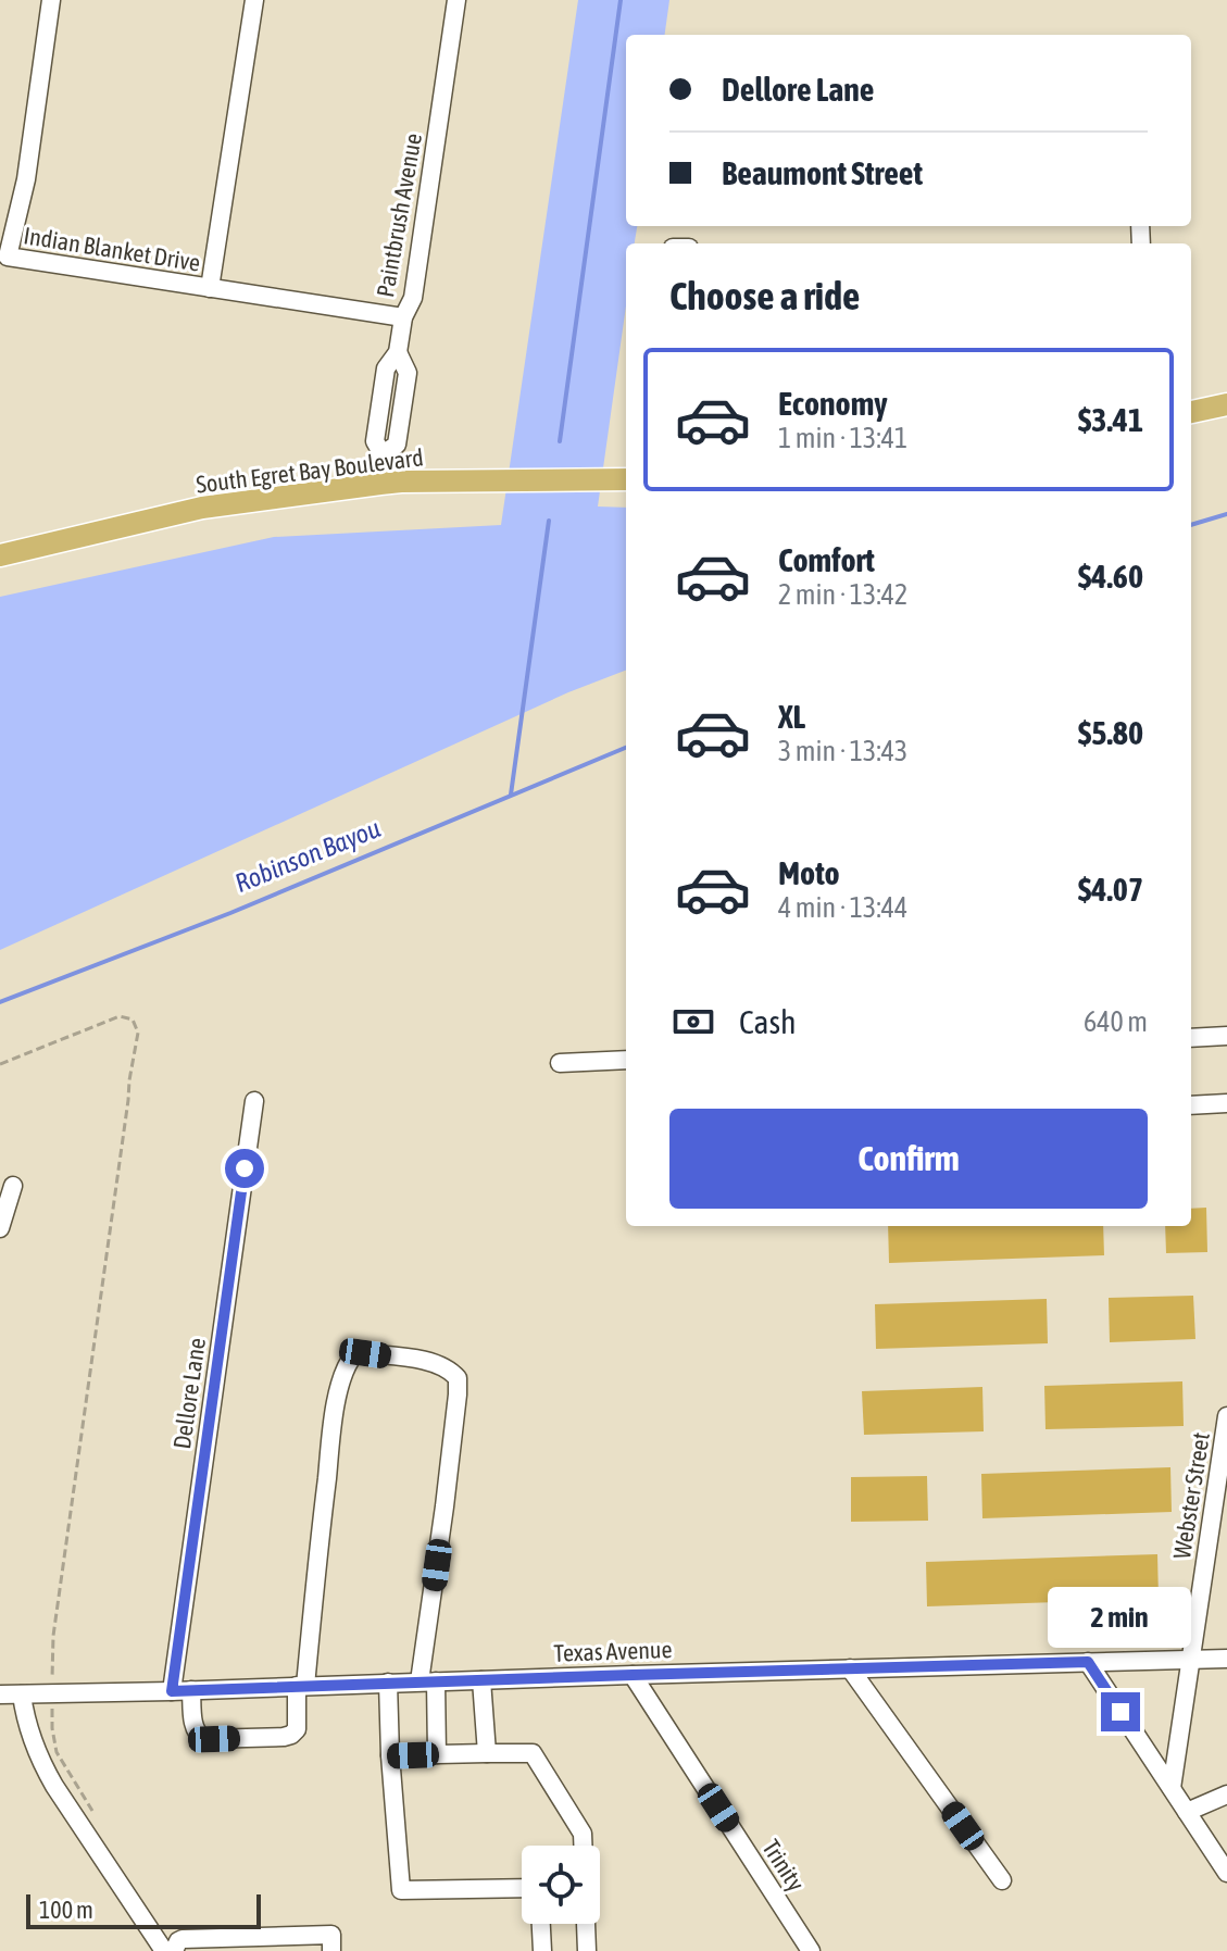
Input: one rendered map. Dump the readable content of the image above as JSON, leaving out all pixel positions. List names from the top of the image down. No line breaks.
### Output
{"streets":{"main road":["South Egret Bay Boulevard"],"street":["Paintbrush Avenue","Indian Blanket Drive","Dellore Lane","Webster Street","Texas Avenue","Trinity"]},"crossings":[["Paintbrush Avenue","Indian Blanket Drive"],["Paintbrush Avenue","South Egret Bay Boulevard"],["Dellore Lane","Texas Avenue"],["Webster Street","Texas Avenue"],["Texas Avenue","Trinity"]],"water":["Robinson Bayou"],"scale_bar":"100 m","page":{"banner":["Dellore Lane","Beaumont Street"],"heading":"Choose a ride","list":[{"name":"Economy","note":"1 min · 13:41","value":"$3.41"},{"name":"Comfort","note":"2 min · 13:42","value":"$4.60"},{"name":"XL","note":"3 min · 13:43","value":"$5.80"},{"name":"Moto","note":"4 min · 13:44","value":"$4.07"}],"pay":["Cash","640 m"],"buttons":"Confirm","bubble":"2 min","scale":"100 m"}}
